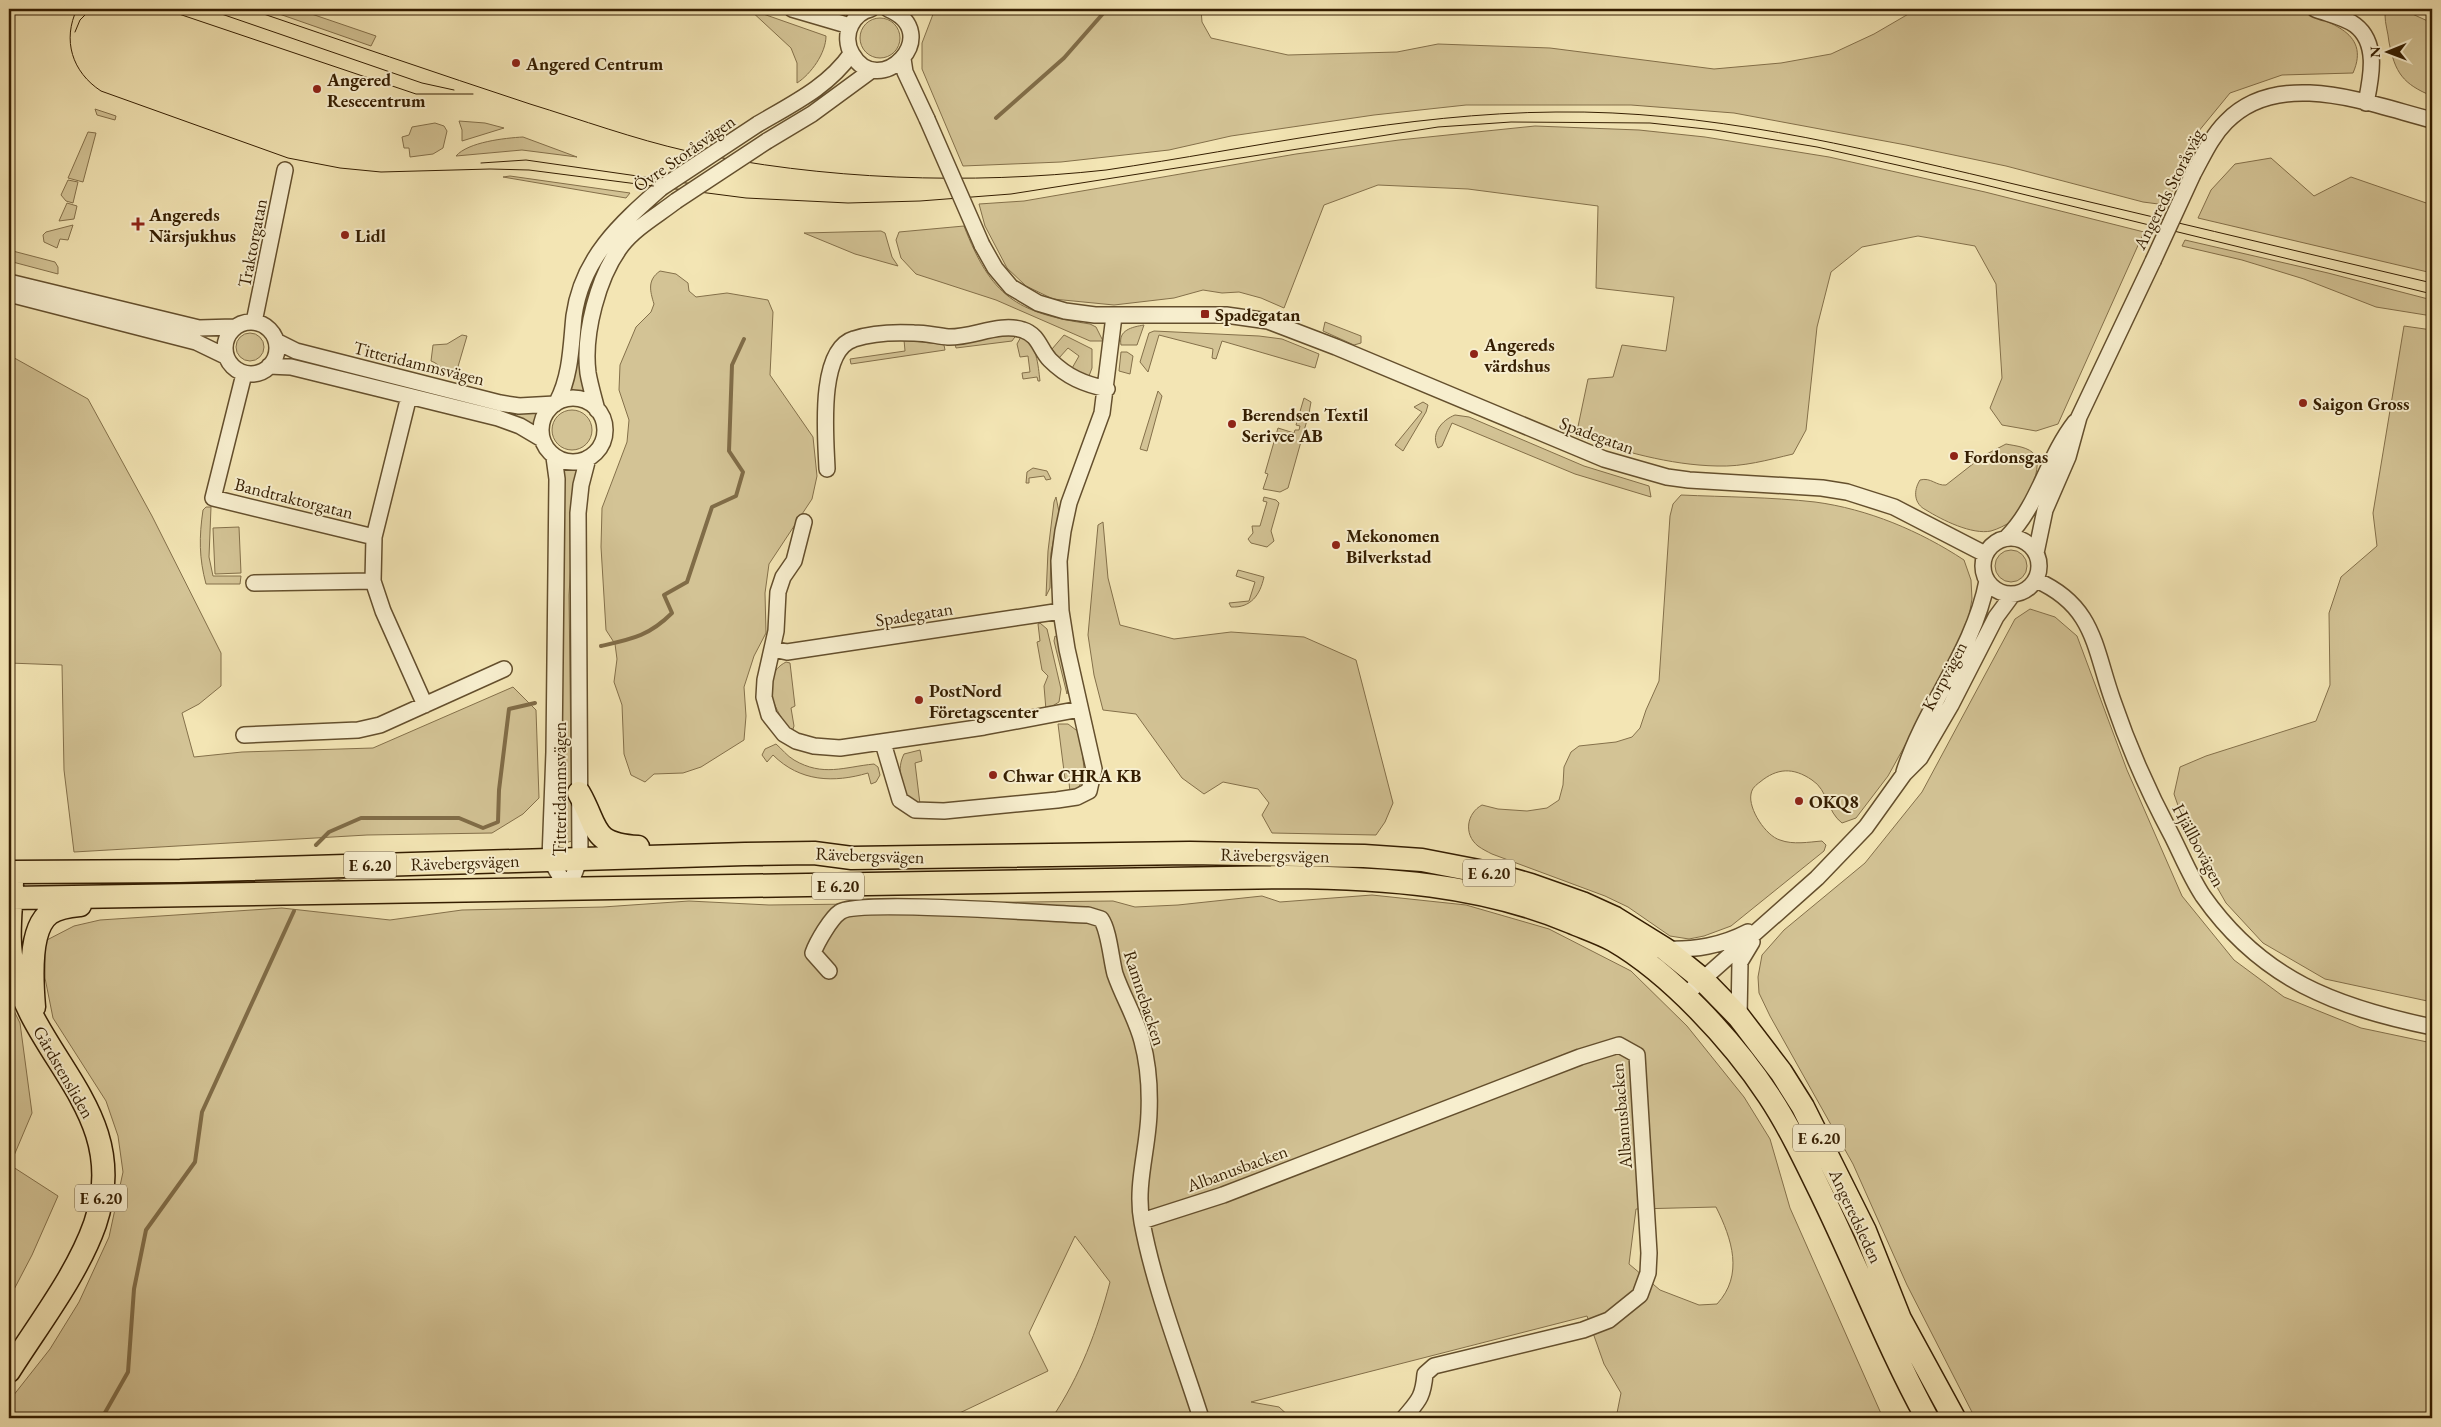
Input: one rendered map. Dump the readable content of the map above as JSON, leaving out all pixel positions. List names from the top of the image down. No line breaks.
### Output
{"streets":{"highway":["Rävebergsvägen","E 6.20","Gårdstensliden","Angeredsleden"],"street":["Övre Storåsvägen","Angereds Storåsväg","Traktorgatan","Titteridammsvägen","Spadegatan","Bandtraktorgatan","Korpvägen","Hjällbovägen","Ramnebacken","Albanusbacken"]},"crossings":[["Övre Storåsvägen","Titteridammsvägen"],["Angereds Storåsväg","Spadegatan"],["Angereds Storåsväg","Korpvägen"],["Angereds Storåsväg","Hjällbovägen"],["Traktorgatan","Titteridammsvägen"],["Traktorgatan","Bandtraktorgatan"],["Titteridammsvägen","Bandtraktorgatan"],["Titteridammsvägen","Rävebergsvägen"],["Spadegatan","Korpvägen"],["Spadegatan","Hjällbovägen"],["Korpvägen","Hjällbovägen"],["Korpvägen","Rävebergsvägen"],["Korpvägen","Angeredsleden"],["Rävebergsvägen","E 6.20"],["Rävebergsvägen","Gårdstensliden"],["Rävebergsvägen","Angeredsleden"],["E 6.20","Gårdstensliden"],["Ramnebacken","Albanusbacken"]],"places":{"other":["Angered Centrum","Angered Resecentrum","Lidl","Angereds värdshus","Saigon Gross","Berendsen Textil Serivce AB","Fordonsgas","Mekonomen Bilverkstad","PostNord Företagscenter","Chwar CHRA KB","OKQ8"],"health":["Angereds Närsjukhus"],"transit":["Spadegatan"]},"north":"left"}
